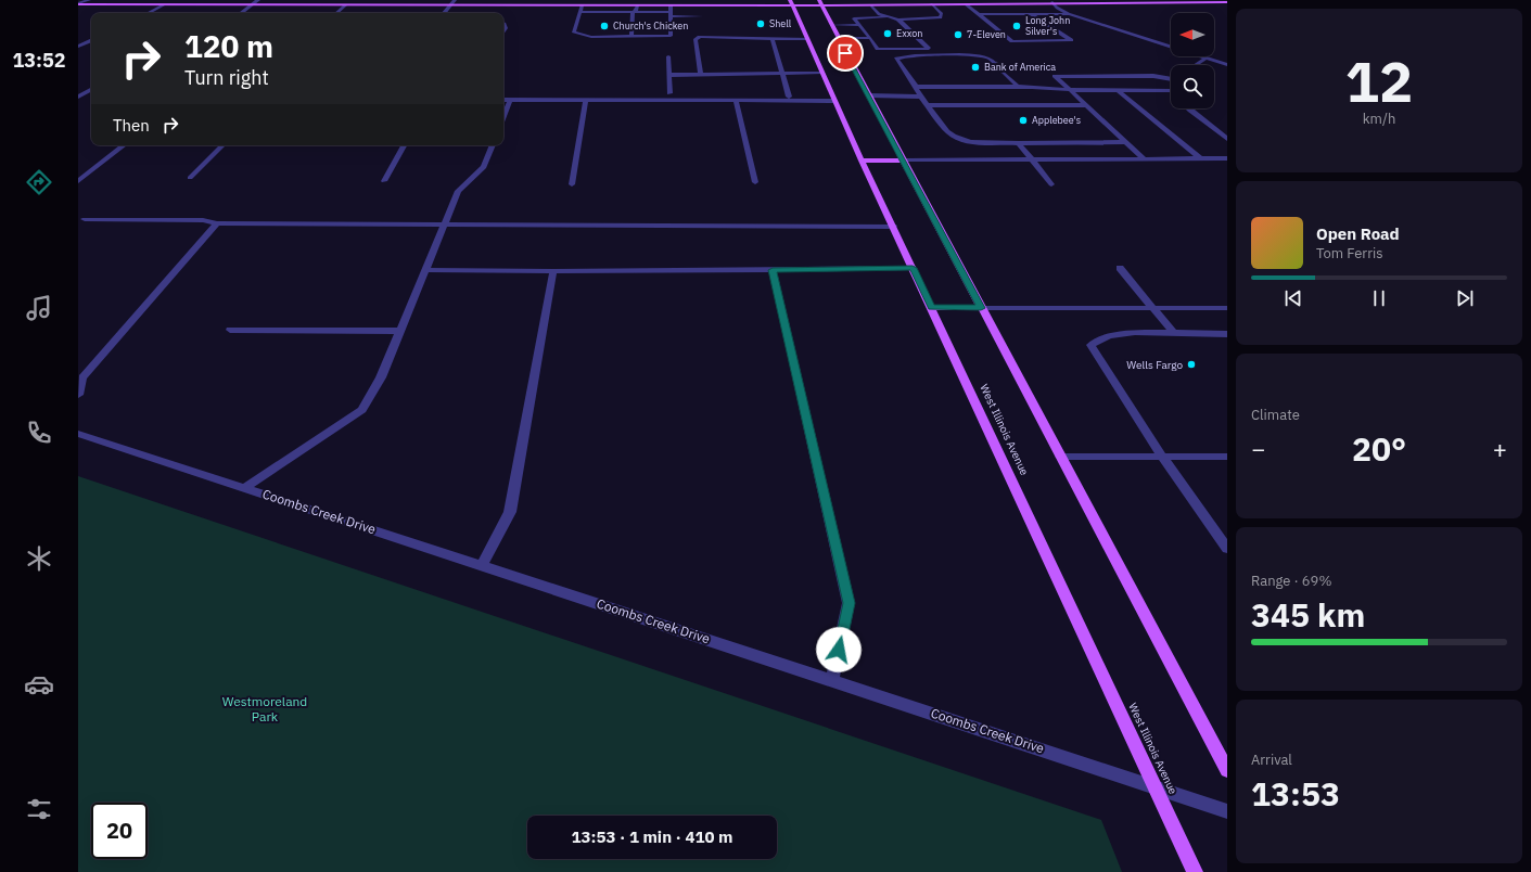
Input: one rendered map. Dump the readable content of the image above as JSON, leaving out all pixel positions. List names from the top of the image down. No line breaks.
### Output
{"streets":{"main road":["West Illinois Avenue"],"street":["Coombs Creek Drive"]},"crossings":[["West Illinois Avenue","Coombs Creek Drive"]],"parks":["Westmoreland Park"],"places":["Shell","Church's Chicken","Long John Silver's","Exxon","7-Eleven","Bank of America","Applebee's","Wells Fargo"],"north":"left","page":{"tabs":"13:52","tile":[["12","km/h"],"Climate",["Range · 69%","345 km"],["Arrival","13:53"]],"turn":["120 m","Turn right"],"then":"Then","song":["Open Road","Tom Ferris"],"heat":["−","20°","+"],"limit":"20","trip":"13:53 · 1 min · 410 m"}}
